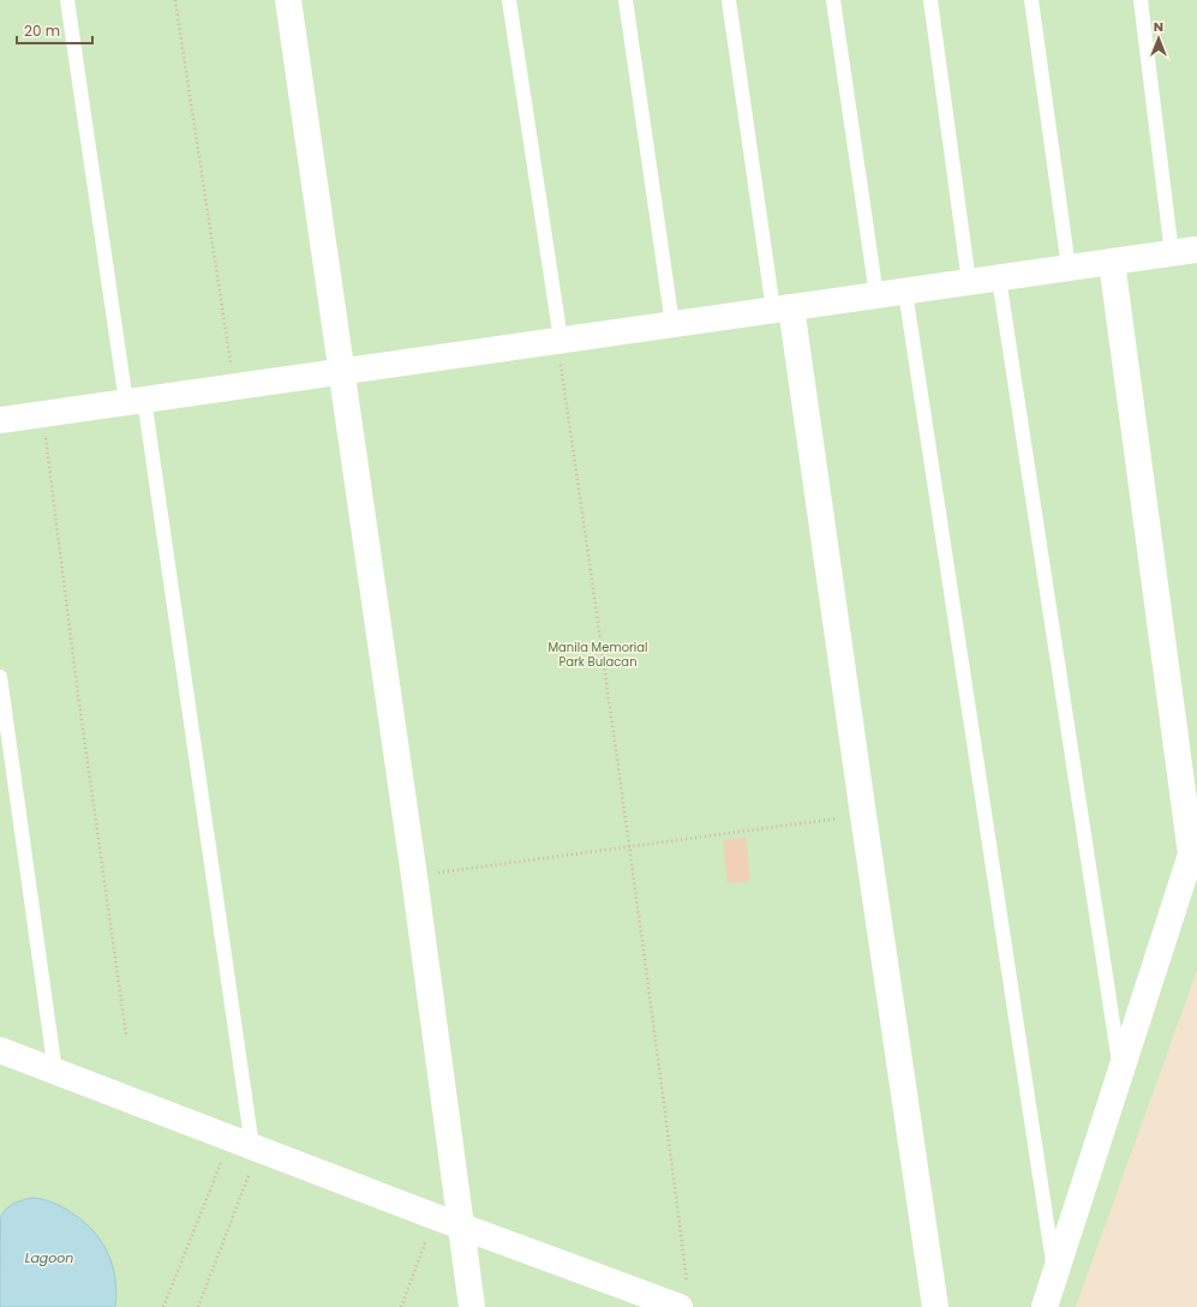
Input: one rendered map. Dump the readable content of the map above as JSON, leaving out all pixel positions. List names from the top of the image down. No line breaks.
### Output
{"water":["Lagoon"],"parks":["Manila Memorial Park Bulacan"],"scale_bar":"20 m","north":"top"}
